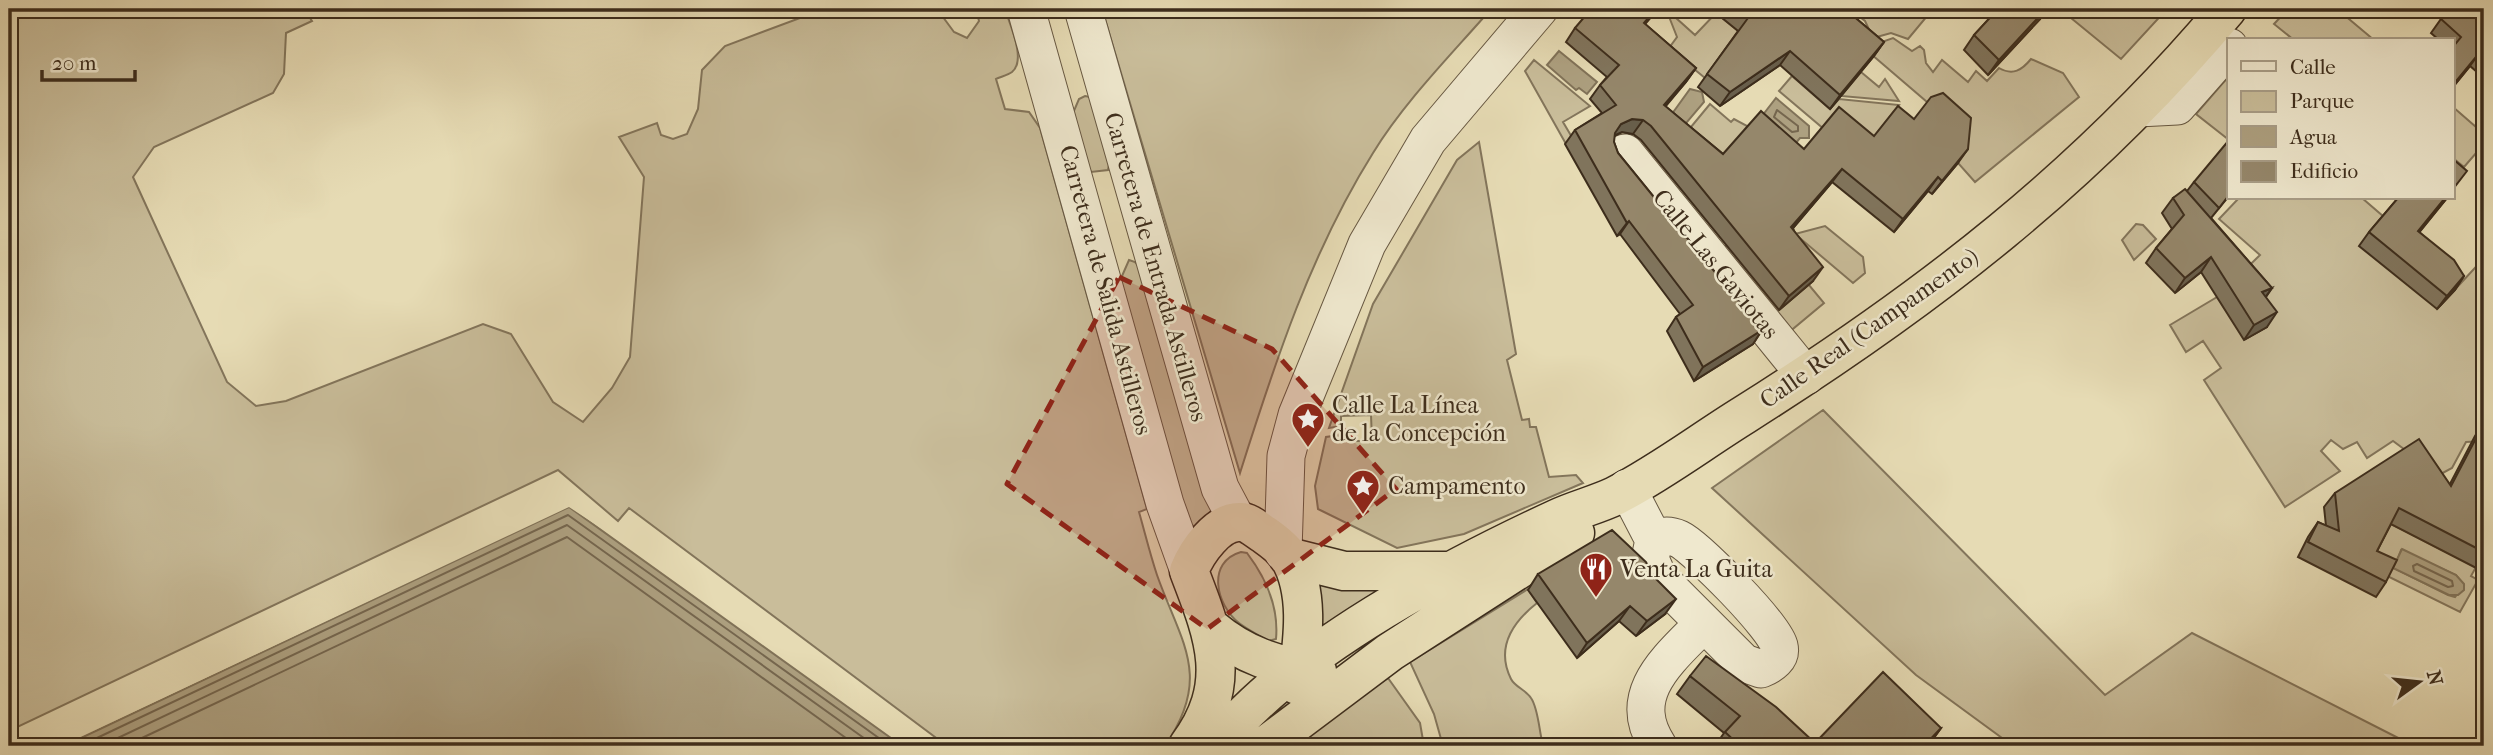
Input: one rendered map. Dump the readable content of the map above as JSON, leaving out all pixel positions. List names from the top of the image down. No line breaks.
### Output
{"streets":{"highway":["Calle Real (Campamento)"],"street":["Calle Las Gaviotas","Carretera de Entrada Astilleros","Carretera de Salida Astilleros"]},"crossings":[["Calle Las Gaviotas","Calle Real (Campamento)"]],"places":{"place":["Calle La Línea de la Concepción","Campamento"],"restaurant":["Venta La Guita"]},"legend":["Calle","Parque","Agua","Edificio"],"scale_bar":"20 m","north":"right"}
